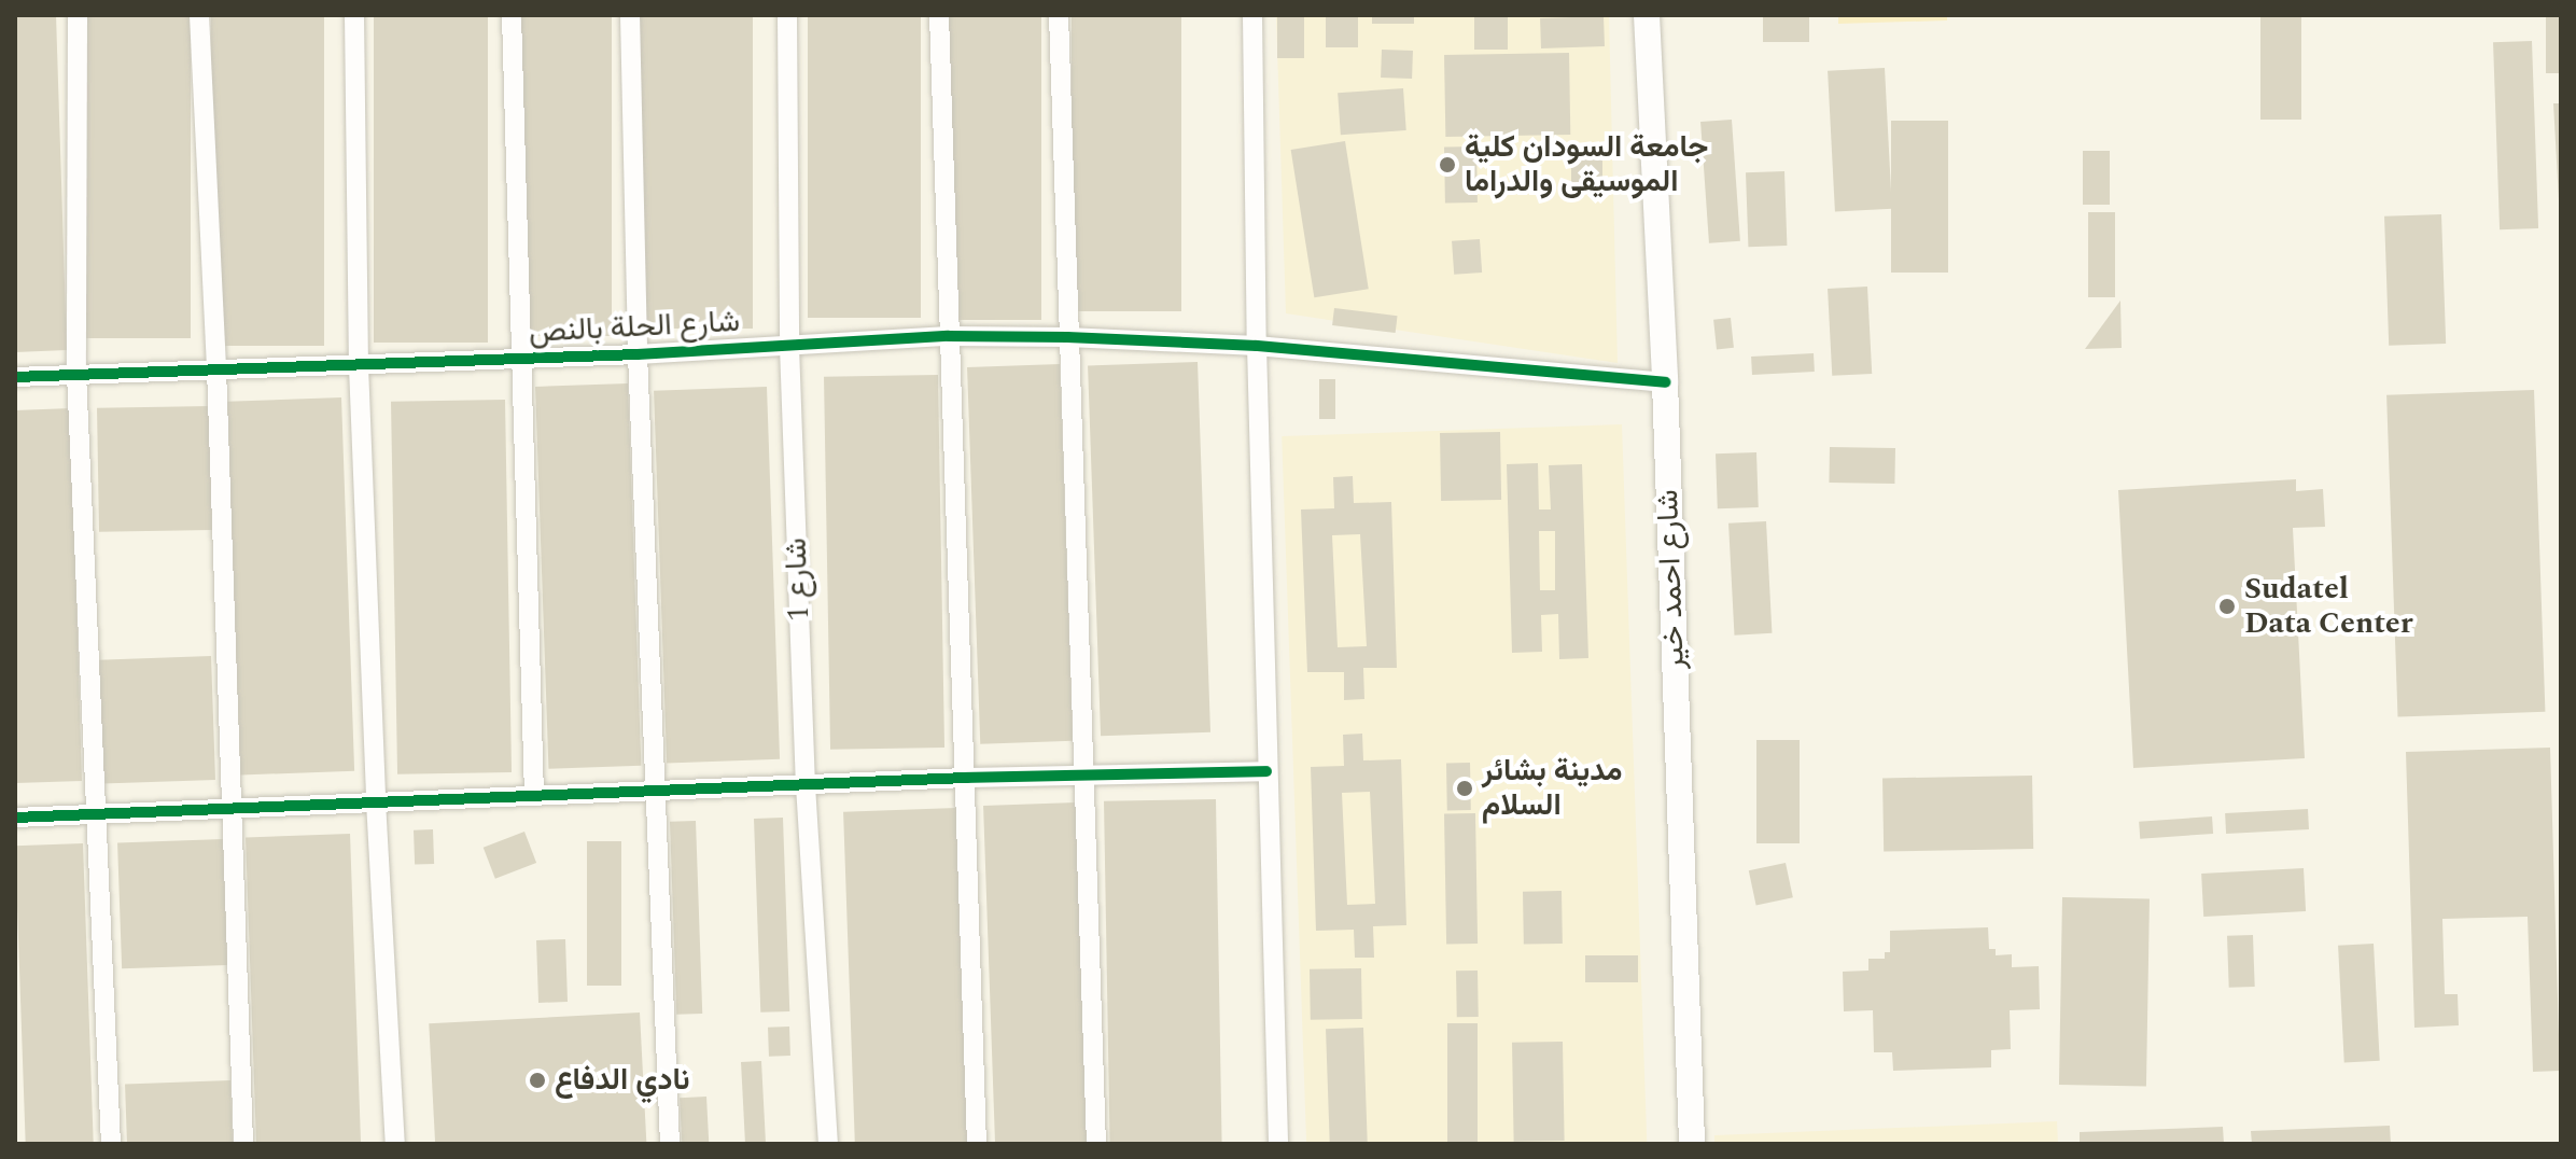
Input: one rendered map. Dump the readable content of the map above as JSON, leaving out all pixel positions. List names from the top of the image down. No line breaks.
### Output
{"streets":{"main road":["شارع احمد خير"],"street":["شارع الحلة بالنص","شارع 1"]},"crossings":[["شارع الحلة بالنص","شارع 1"],["شارع الحلة بالنص","شارع احمد خير"]],"places":["جامعة السودان كلية الموسيقى والدراما","Sudatel Data Center","مدينة بشائر السلام","نادي الدفاع"]}
